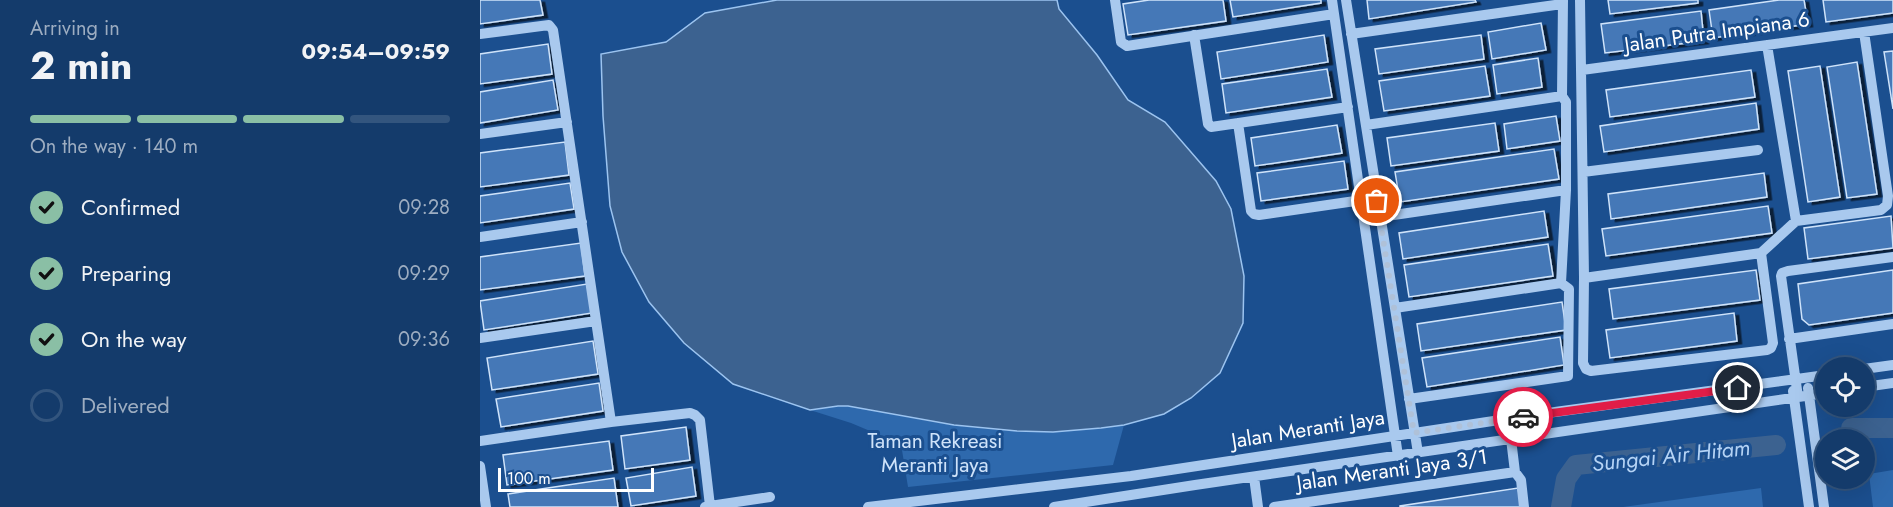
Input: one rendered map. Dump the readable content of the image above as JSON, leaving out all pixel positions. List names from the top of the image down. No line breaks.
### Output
{"streets":{"street":["Jalan Putra Impiana 6","Jalan Meranti Jaya","Jalan Meranti Jaya 3/1"]},"water":["Sungai Air Hitam"],"parks":["Taman Rekreasi Meranti Jaya"],"scale_bar":"100 m","page":{"heading":["2 min","Arriving in","09:54–09:59"],"bar":"On the way · 140 m","list":[["Confirmed","09:28"],["Preparing","09:29"],["On the way","09:36"],"Delivered"],"scale":"100 m"}}
